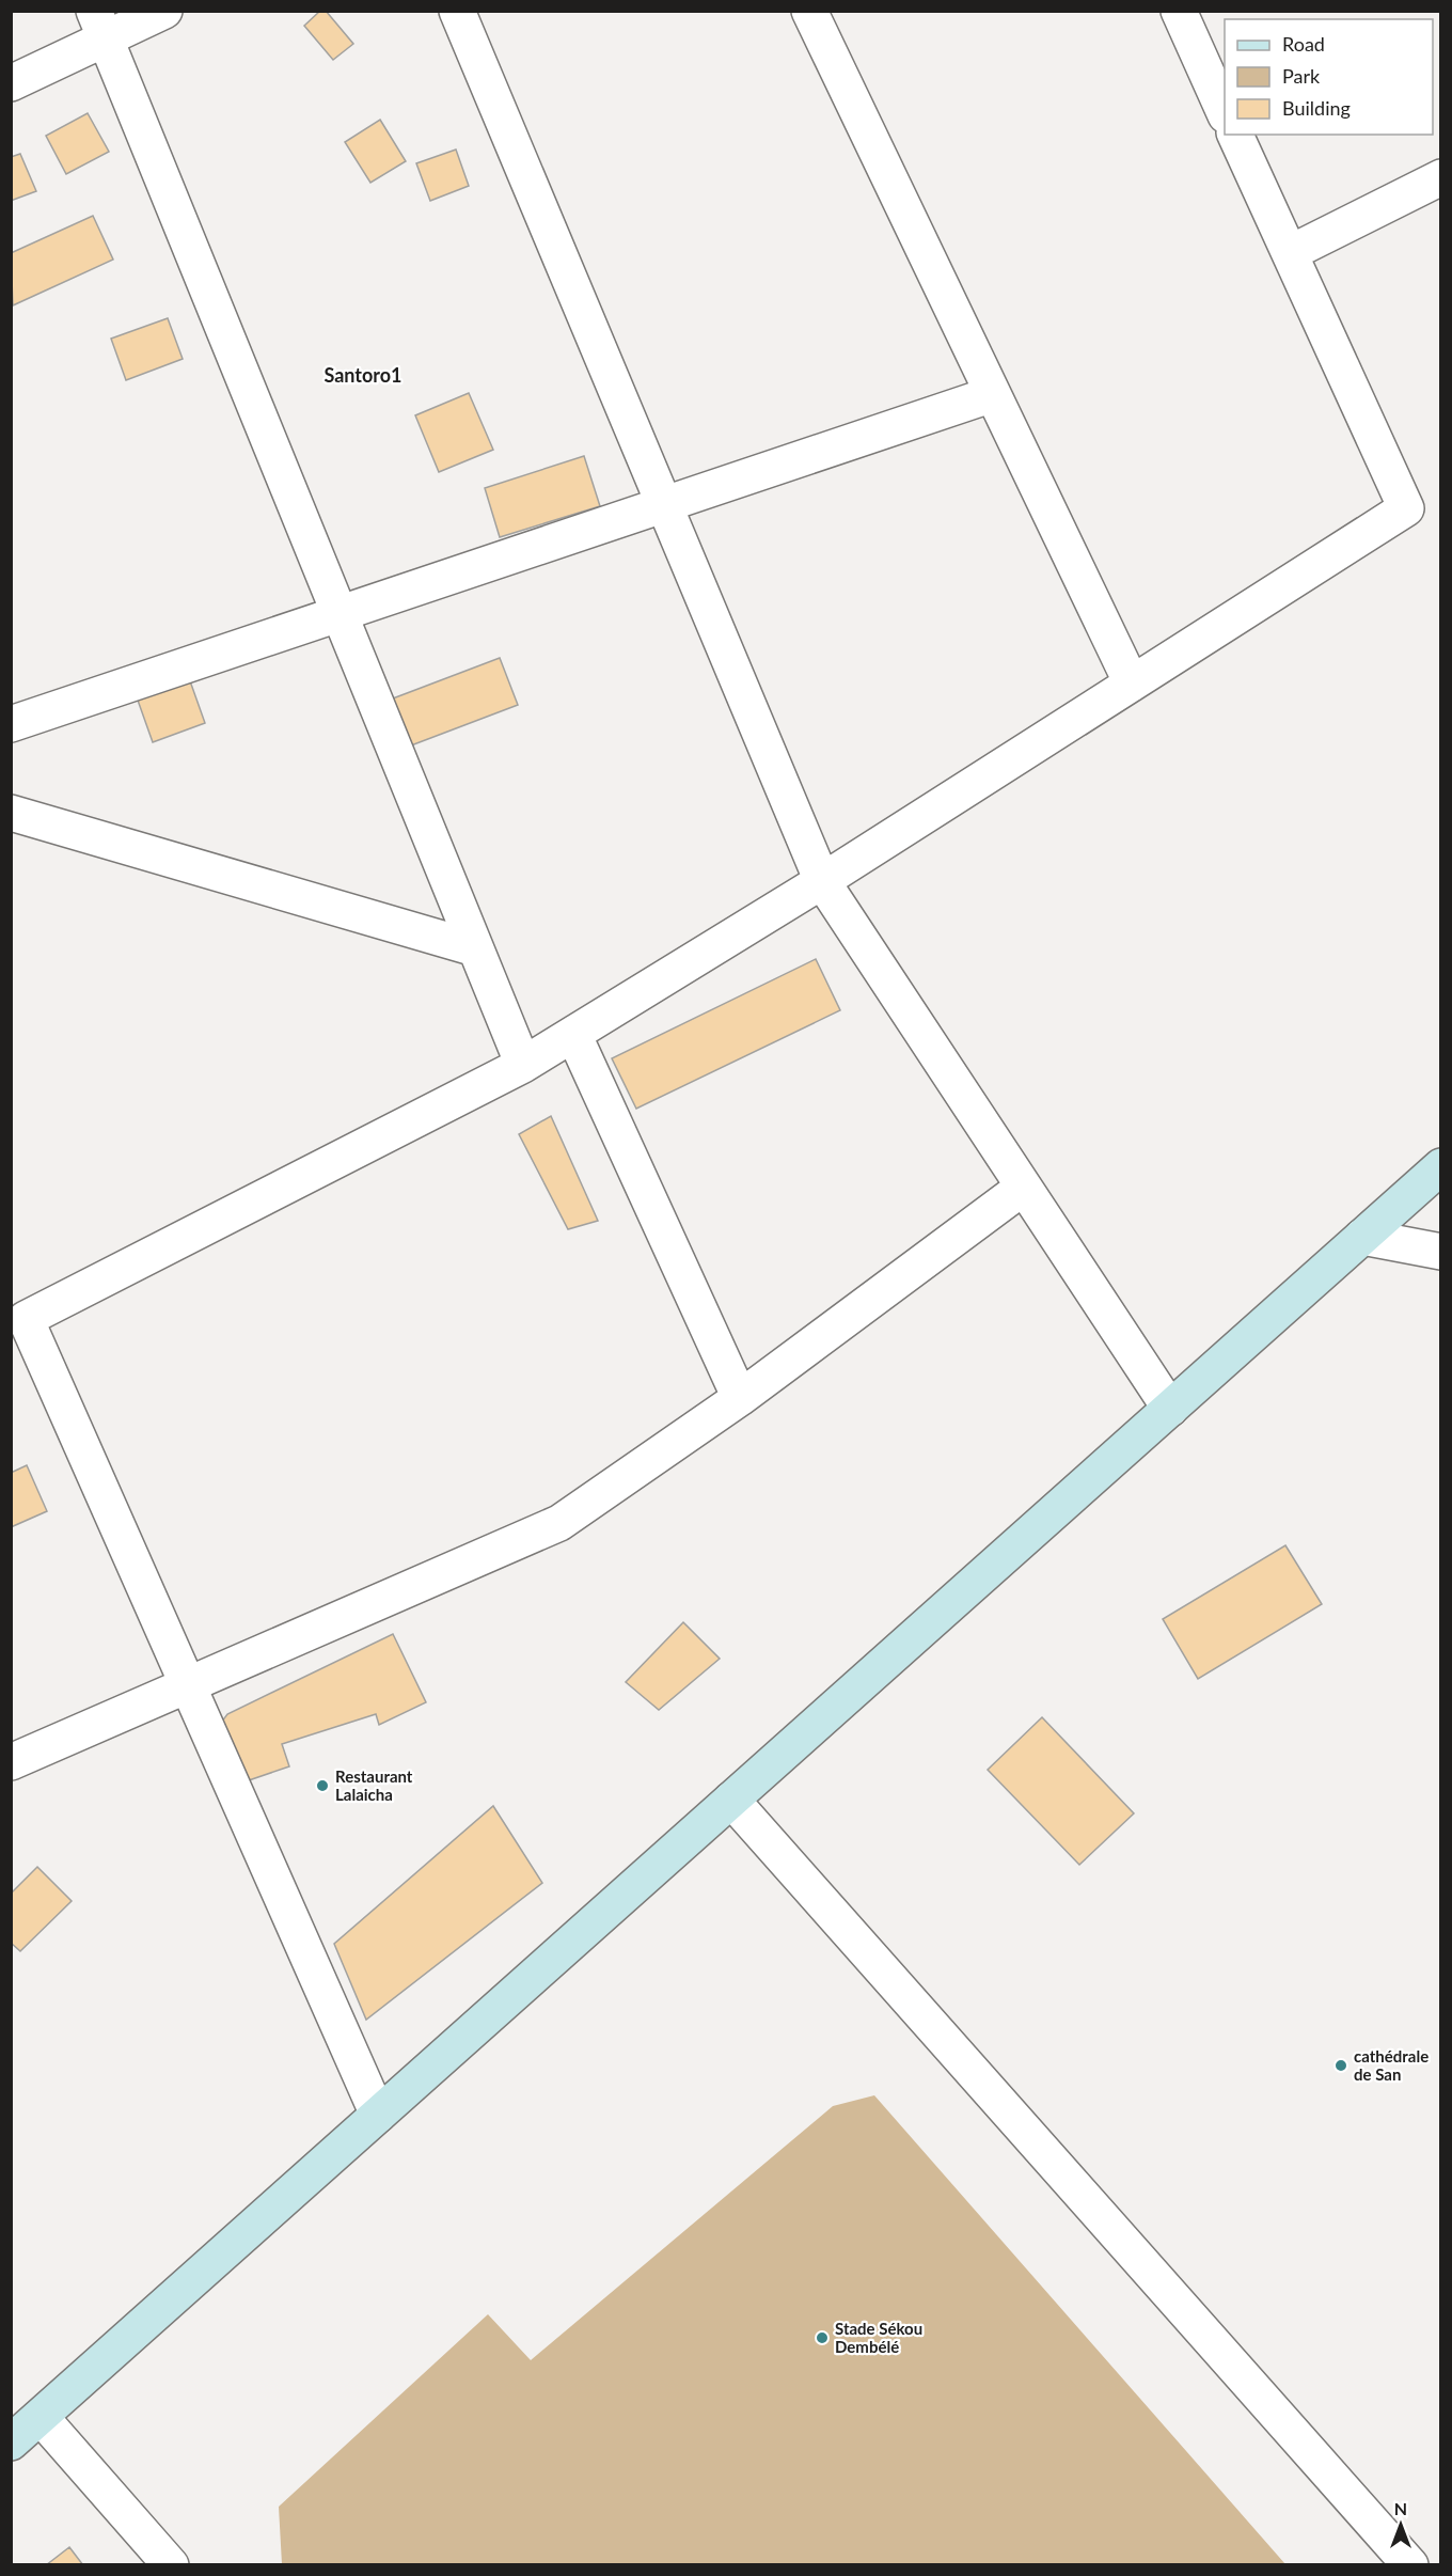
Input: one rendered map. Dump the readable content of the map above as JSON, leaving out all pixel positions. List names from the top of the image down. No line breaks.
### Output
{"districts":["Santoro1"],"places":["Restaurant Lalaicha","cathédrale de San","Stade Sékou Dembélé"],"legend":["Road","Park","Building"],"north":"top"}
